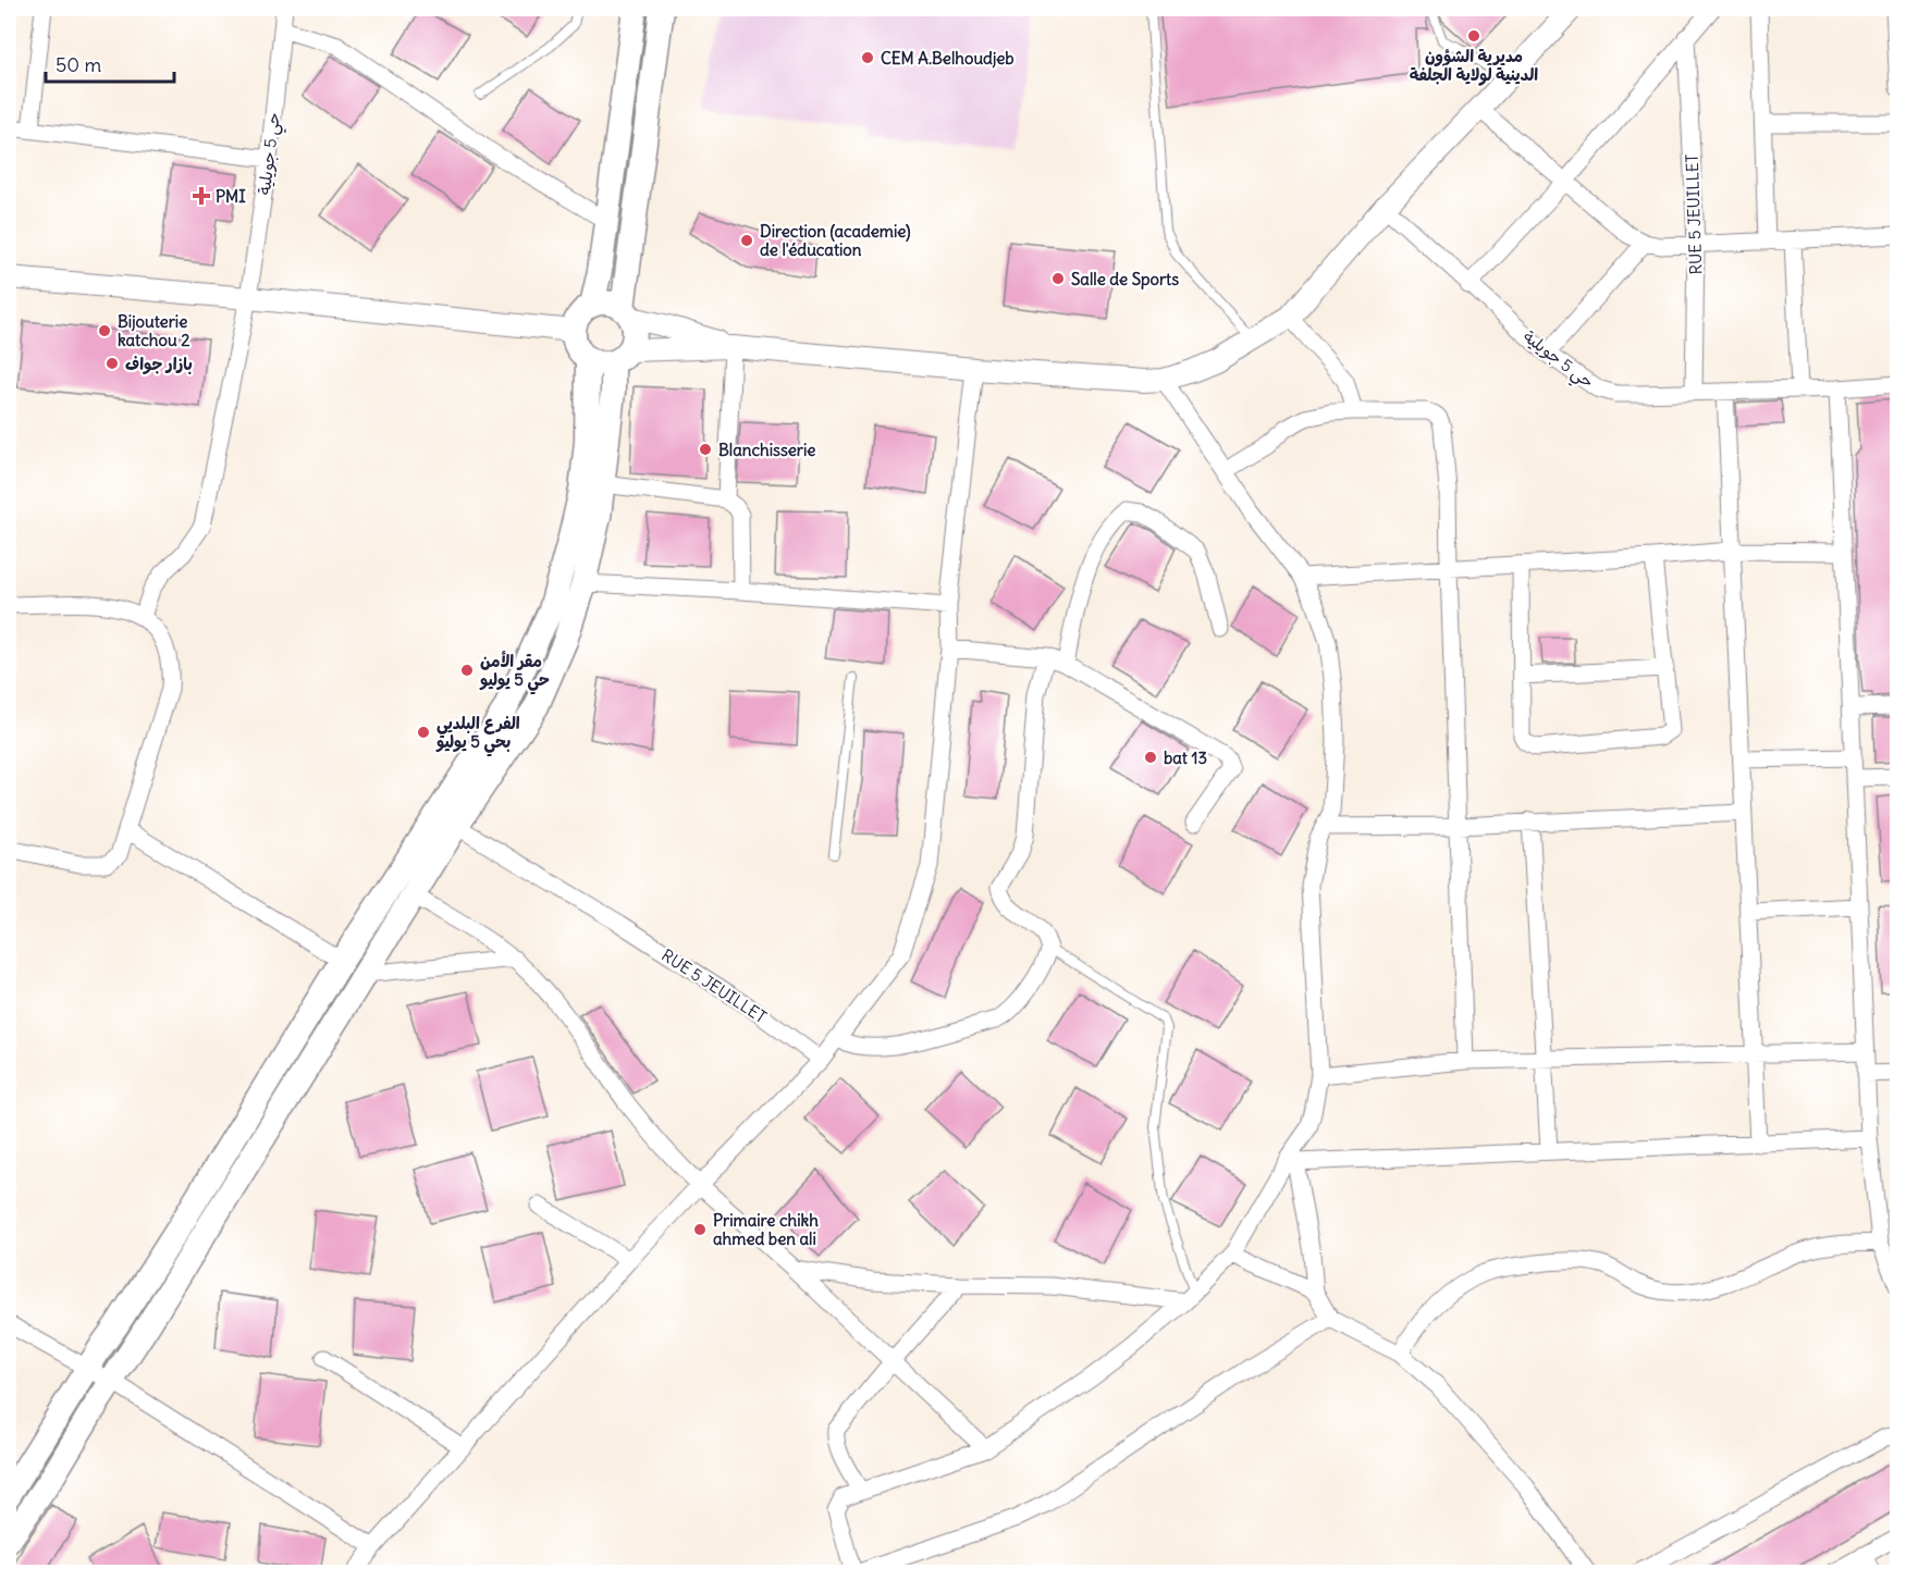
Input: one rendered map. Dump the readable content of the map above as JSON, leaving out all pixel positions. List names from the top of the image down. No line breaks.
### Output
{"streets":{"street":["حي 5 جويلية","RUE 5 JEUILLET"]},"crossings":[["حي 5 جويلية","RUE 5 JEUILLET"]],"places":{"other":["مديرية الشؤون الدينية لولاية الجلفة","CEM A.Belhoudjeb","Direction (academie) de l'éducation","Salle de Sports","Bijouterie katchou 2","بازار جواف","Blanchisserie","مقر الأمن حي 5 يوليو","الفرع البلديي بحي 5 يوليو","bat 13","Primaire chikh ahmed ben ali"],"health":["PMI"]},"scale_bar":"50 m"}
